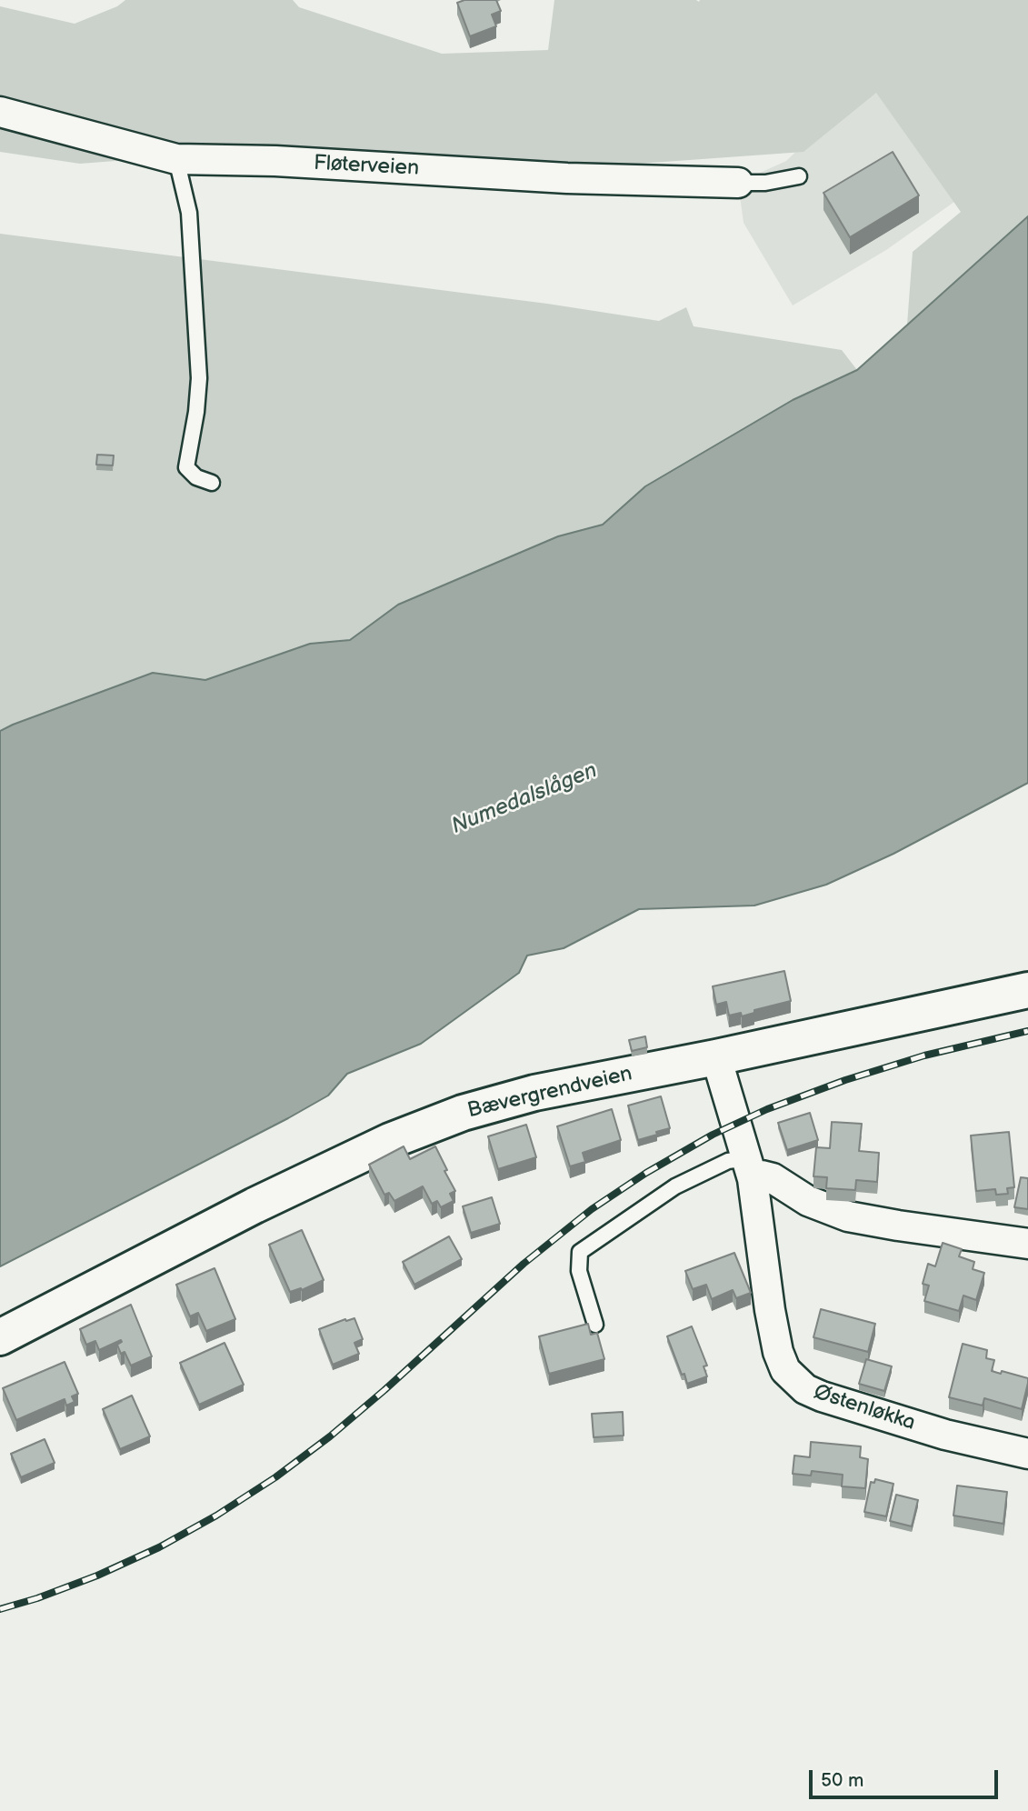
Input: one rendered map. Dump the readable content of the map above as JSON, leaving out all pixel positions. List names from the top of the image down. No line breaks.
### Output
{"streets":{"main road":["Bævergrendveien"],"street":["Fløterveien","Østenløkka"]},"crossings":[["Bævergrendveien","Østenløkka"]],"water":["Numedalslågen"],"scale_bar":"50 m"}
